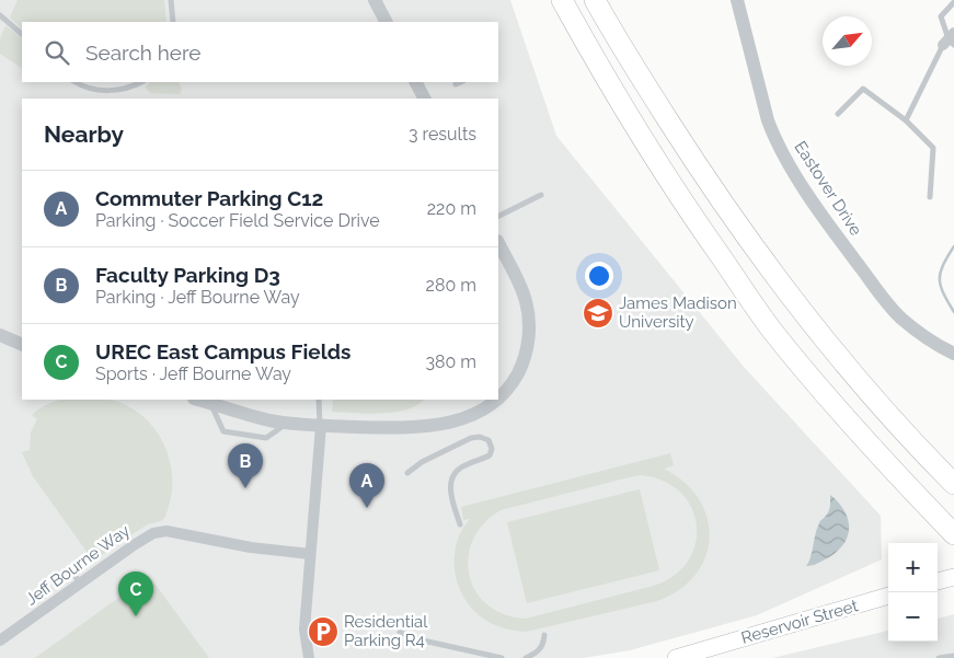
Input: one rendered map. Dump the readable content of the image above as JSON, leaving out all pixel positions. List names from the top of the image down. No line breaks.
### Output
{"streets":{"main road":["Reservoir Street"],"street":["Eastover Drive","Jeff Bourne Way"]},"places":{"school or university":["James Madison University"],"parking":["Residential Parking R4"]},"north":"top right","page":{"search":"Search here","heading":["Nearby","3 results"],"list":[{"mark":"A","name":"Commuter Parking C12","note":"Parking · Soccer Field Service Drive","value":"220 m"},{"mark":"B","name":"Faculty Parking D3","note":"Parking · Jeff Bourne Way","value":"280 m"},{"mark":"C","name":"UREC East Campus Fields","note":"Sports · Jeff Bourne Way","value":"380 m"}],"pins":["B","A","C"],"map_buttons":["+","−"]}}
